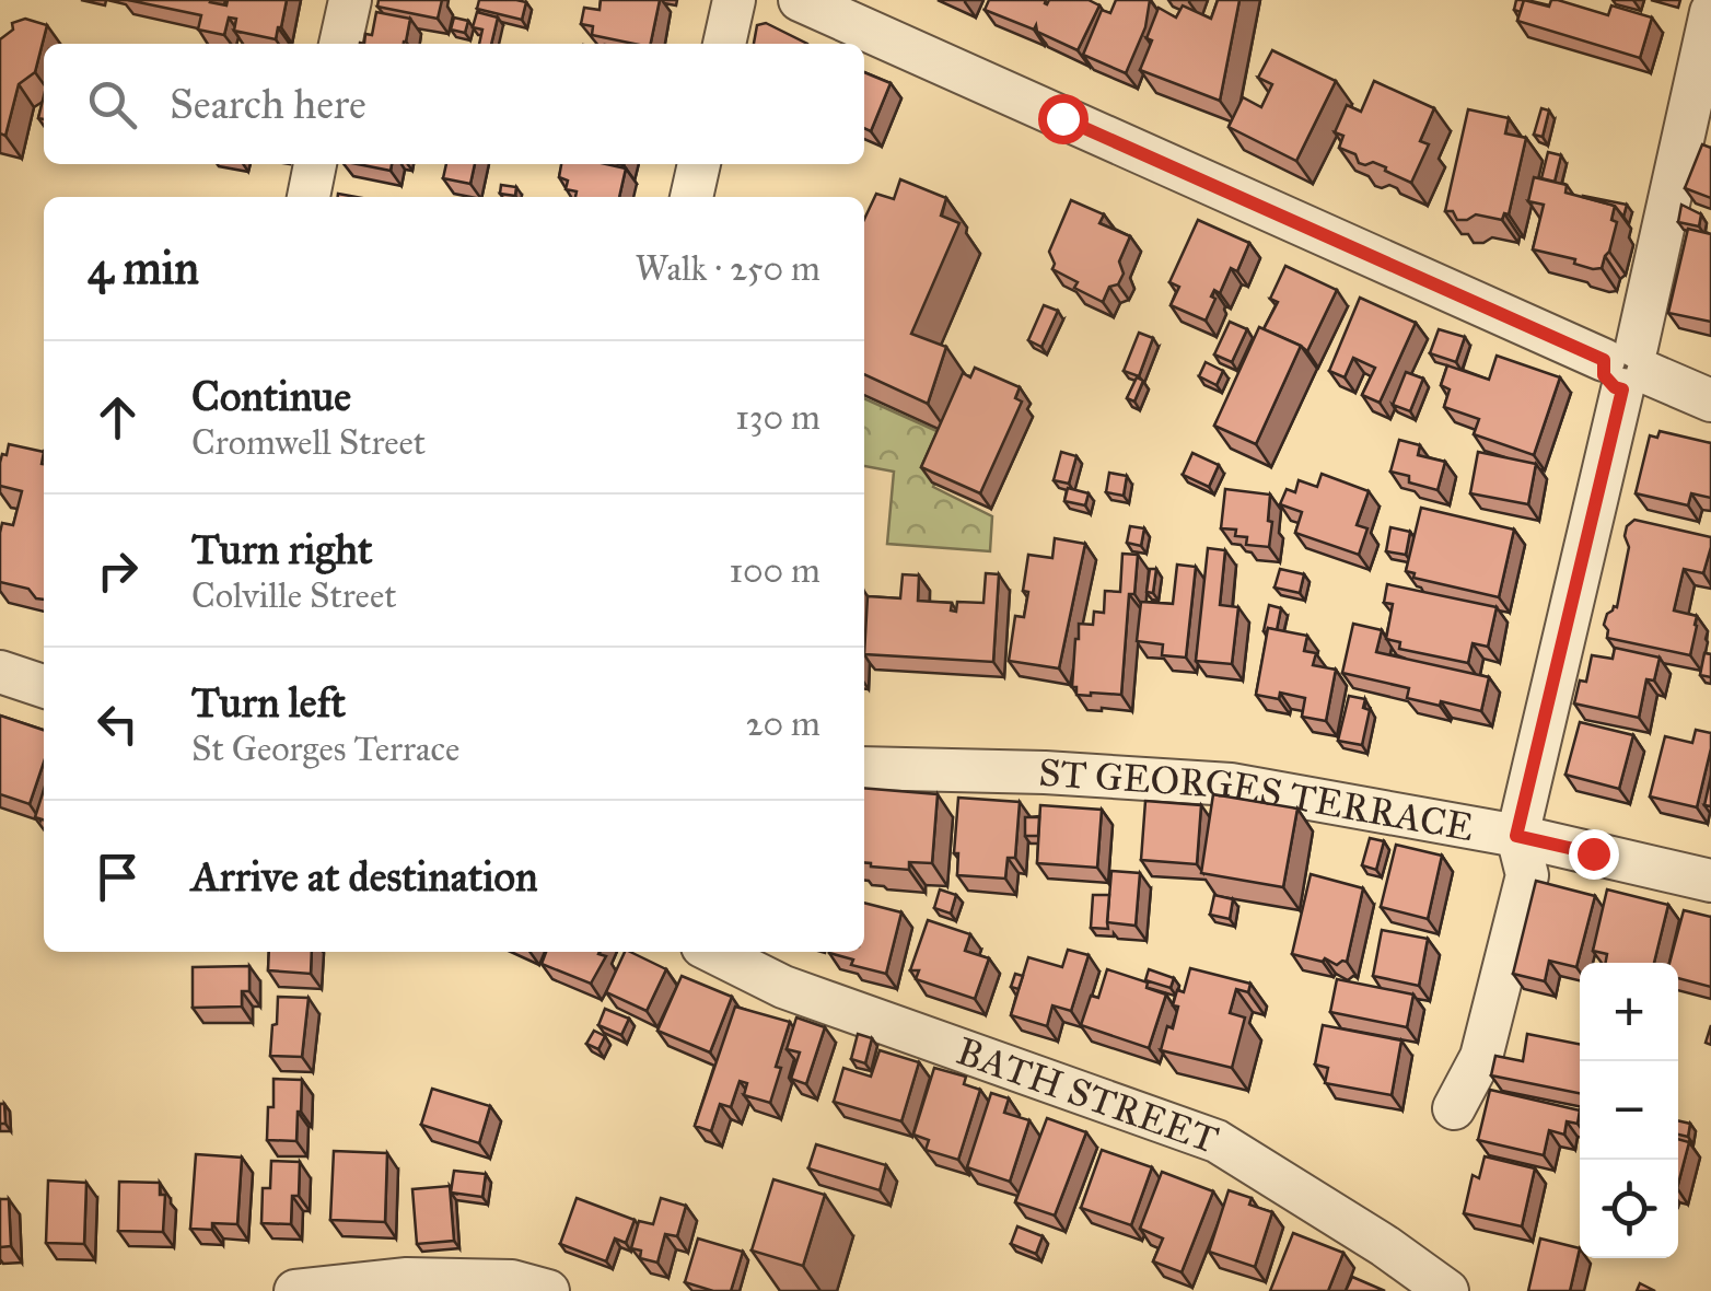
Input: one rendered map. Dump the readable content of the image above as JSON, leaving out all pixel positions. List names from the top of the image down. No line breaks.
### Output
{"streets":{"street":["ST GEORGES TERRACE","BATH STREET"]},"page":{"search":"Search here","heading":["4 min","Walk · 250 m"],"list":[["Continue","Cromwell Street","130 m"],["Turn right","Colville Street","100 m"],["Turn left","St Georges Terrace","20 m"],"Arrive at destination"],"map_buttons":["+","−"]}}
